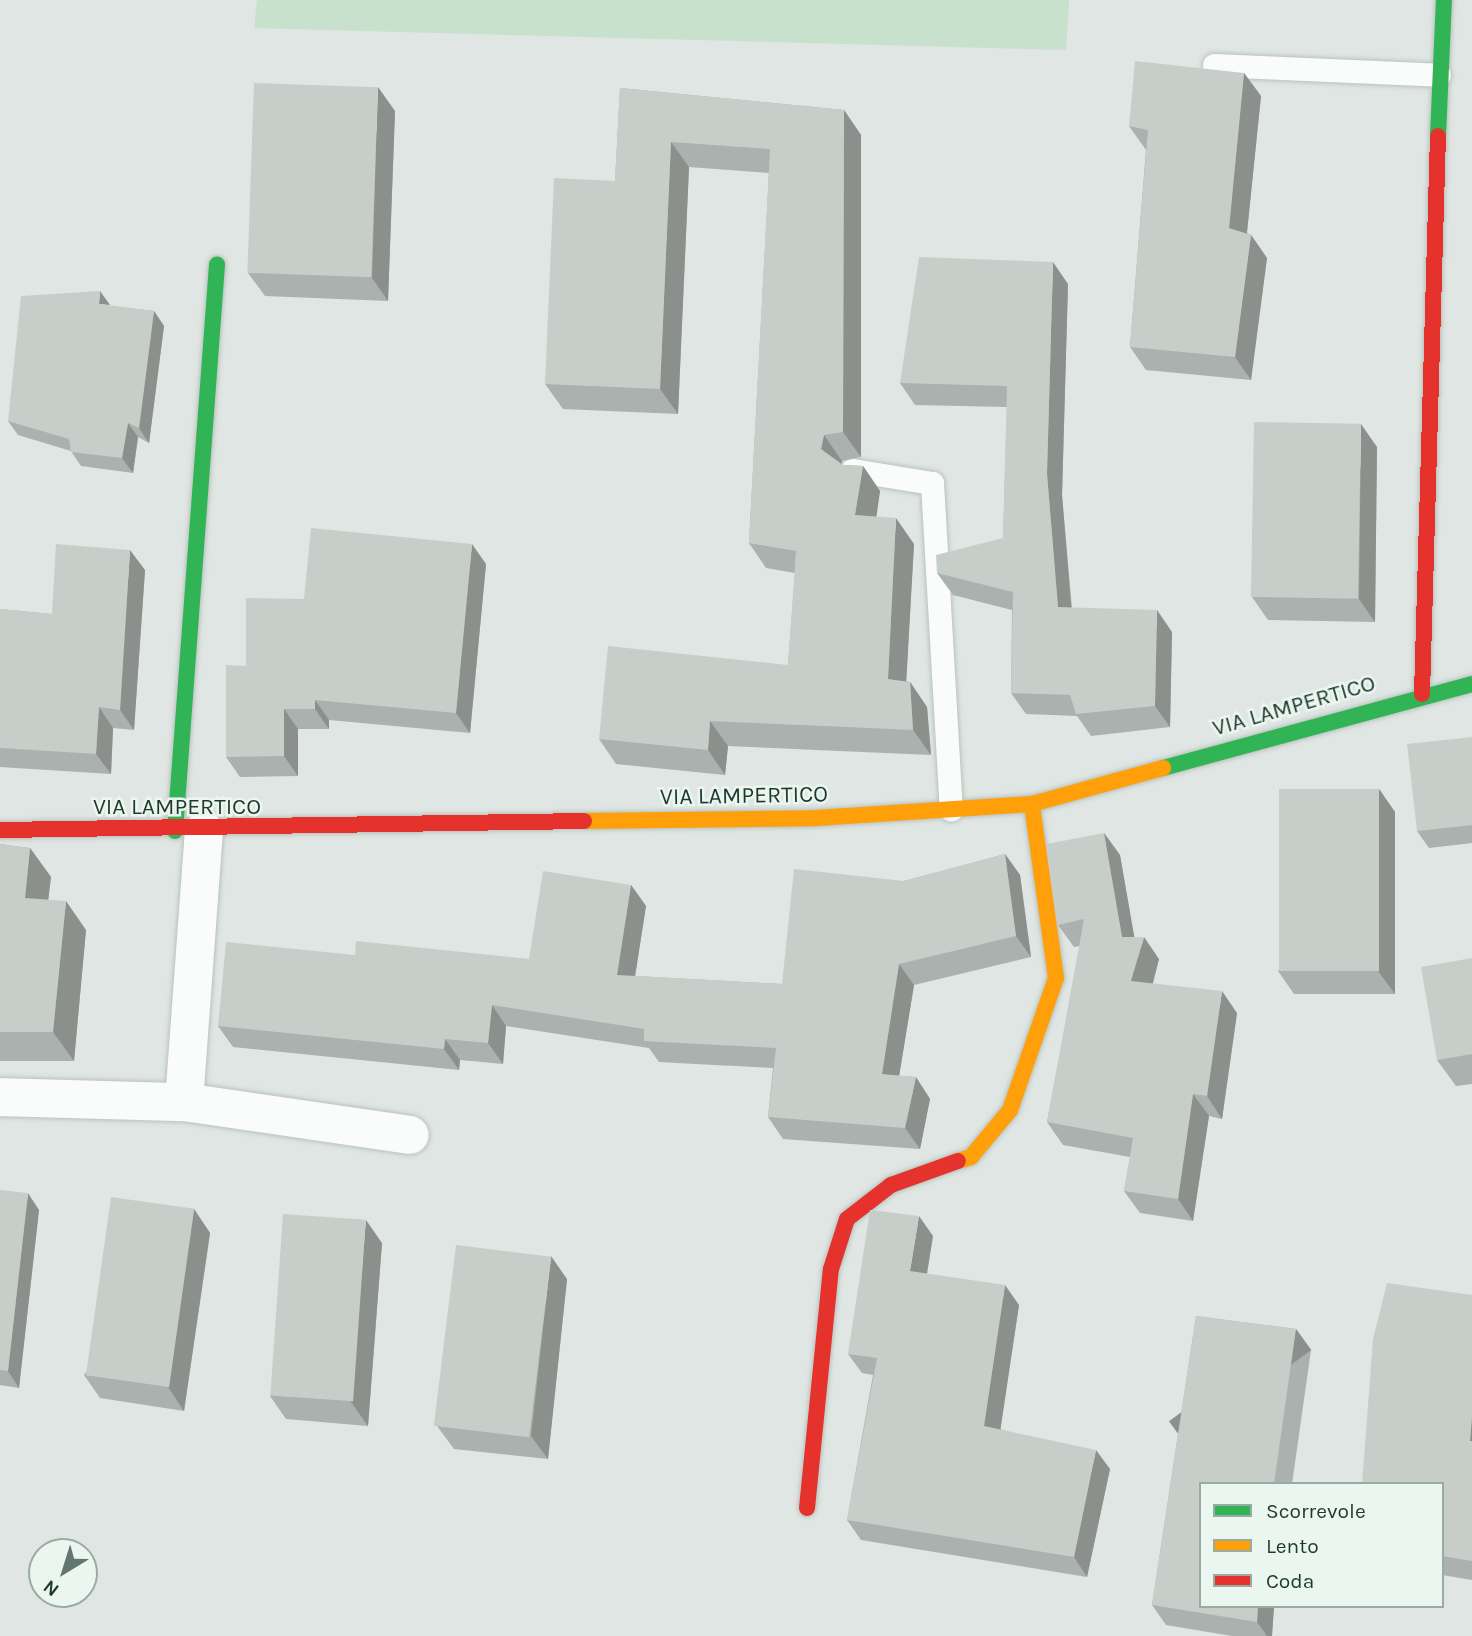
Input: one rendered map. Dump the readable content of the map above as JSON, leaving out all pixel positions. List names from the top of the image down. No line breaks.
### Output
{"streets":{"street":["VIA LAMPERTICO"]},"legend":["Scorrevole","Lento","Coda"],"north":"bottom left"}
